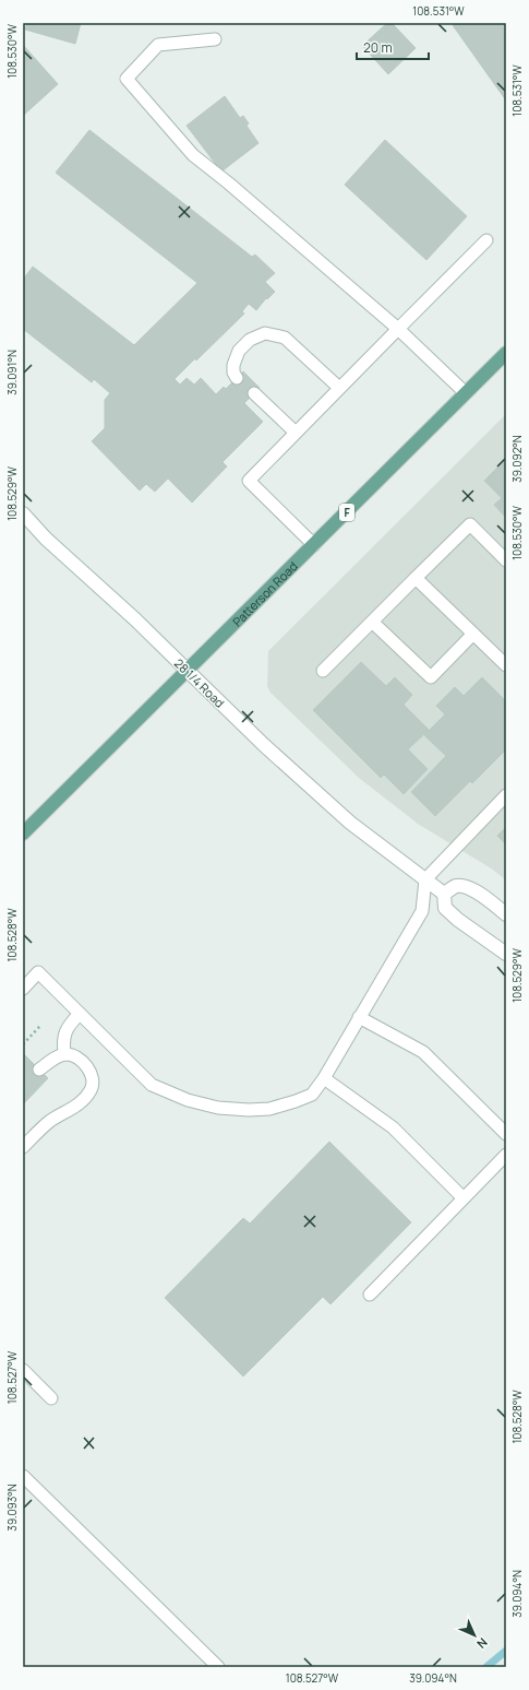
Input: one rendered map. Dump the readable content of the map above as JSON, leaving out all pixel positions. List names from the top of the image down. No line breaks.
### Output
{"streets":{"main road":["F","Patterson Road"],"street":["28 1/4 Road"]},"crossings":[["Patterson Road","28 1/4 Road"]],"scale_bar":"20 m","north":"bottom right","coordinates":["108.531°W","108.530°W","39.091°N","39.092°N","108.529°W","108.528°W","108.527°W","39.093°N","39.094°N"]}
